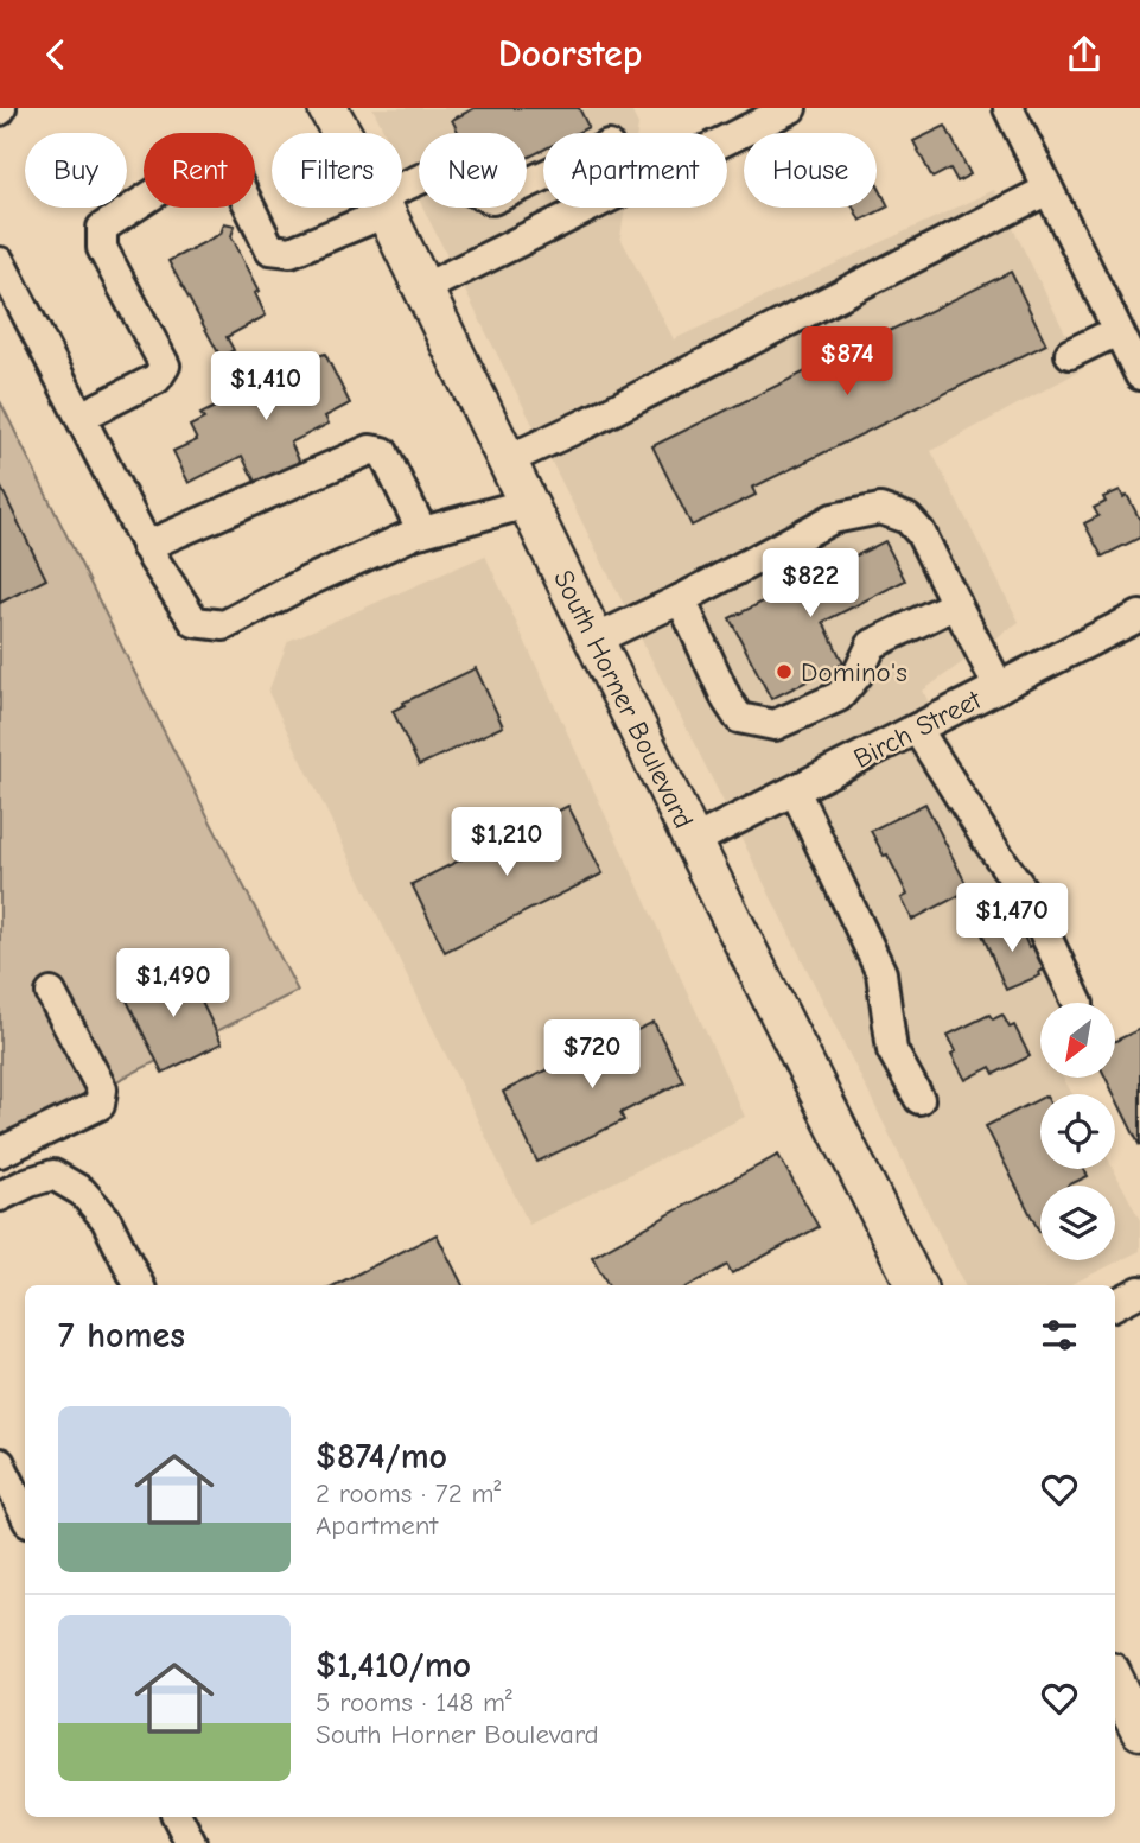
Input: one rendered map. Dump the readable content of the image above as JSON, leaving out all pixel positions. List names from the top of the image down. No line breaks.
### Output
{"streets":{"main road":["South Horner Boulevard"],"street":["Birch Street"]},"crossings":[["South Horner Boulevard","Birch Street"]],"places":["Domino's"],"north":"bottom left","page":{"header":"Doorstep","chip":["Buy","Rent","Filters","New","Apartment","House"],"price":["$874","$1,410","$822","$1,210","$1,470","$1,490","$720"],"heading":"7 homes","list":[{"name":"$874/mo","note":"2 rooms · 72 m² · Apartment"},{"name":"$1,410/mo","note":"5 rooms · 148 m² · South Horner Boulevard"}]}}
